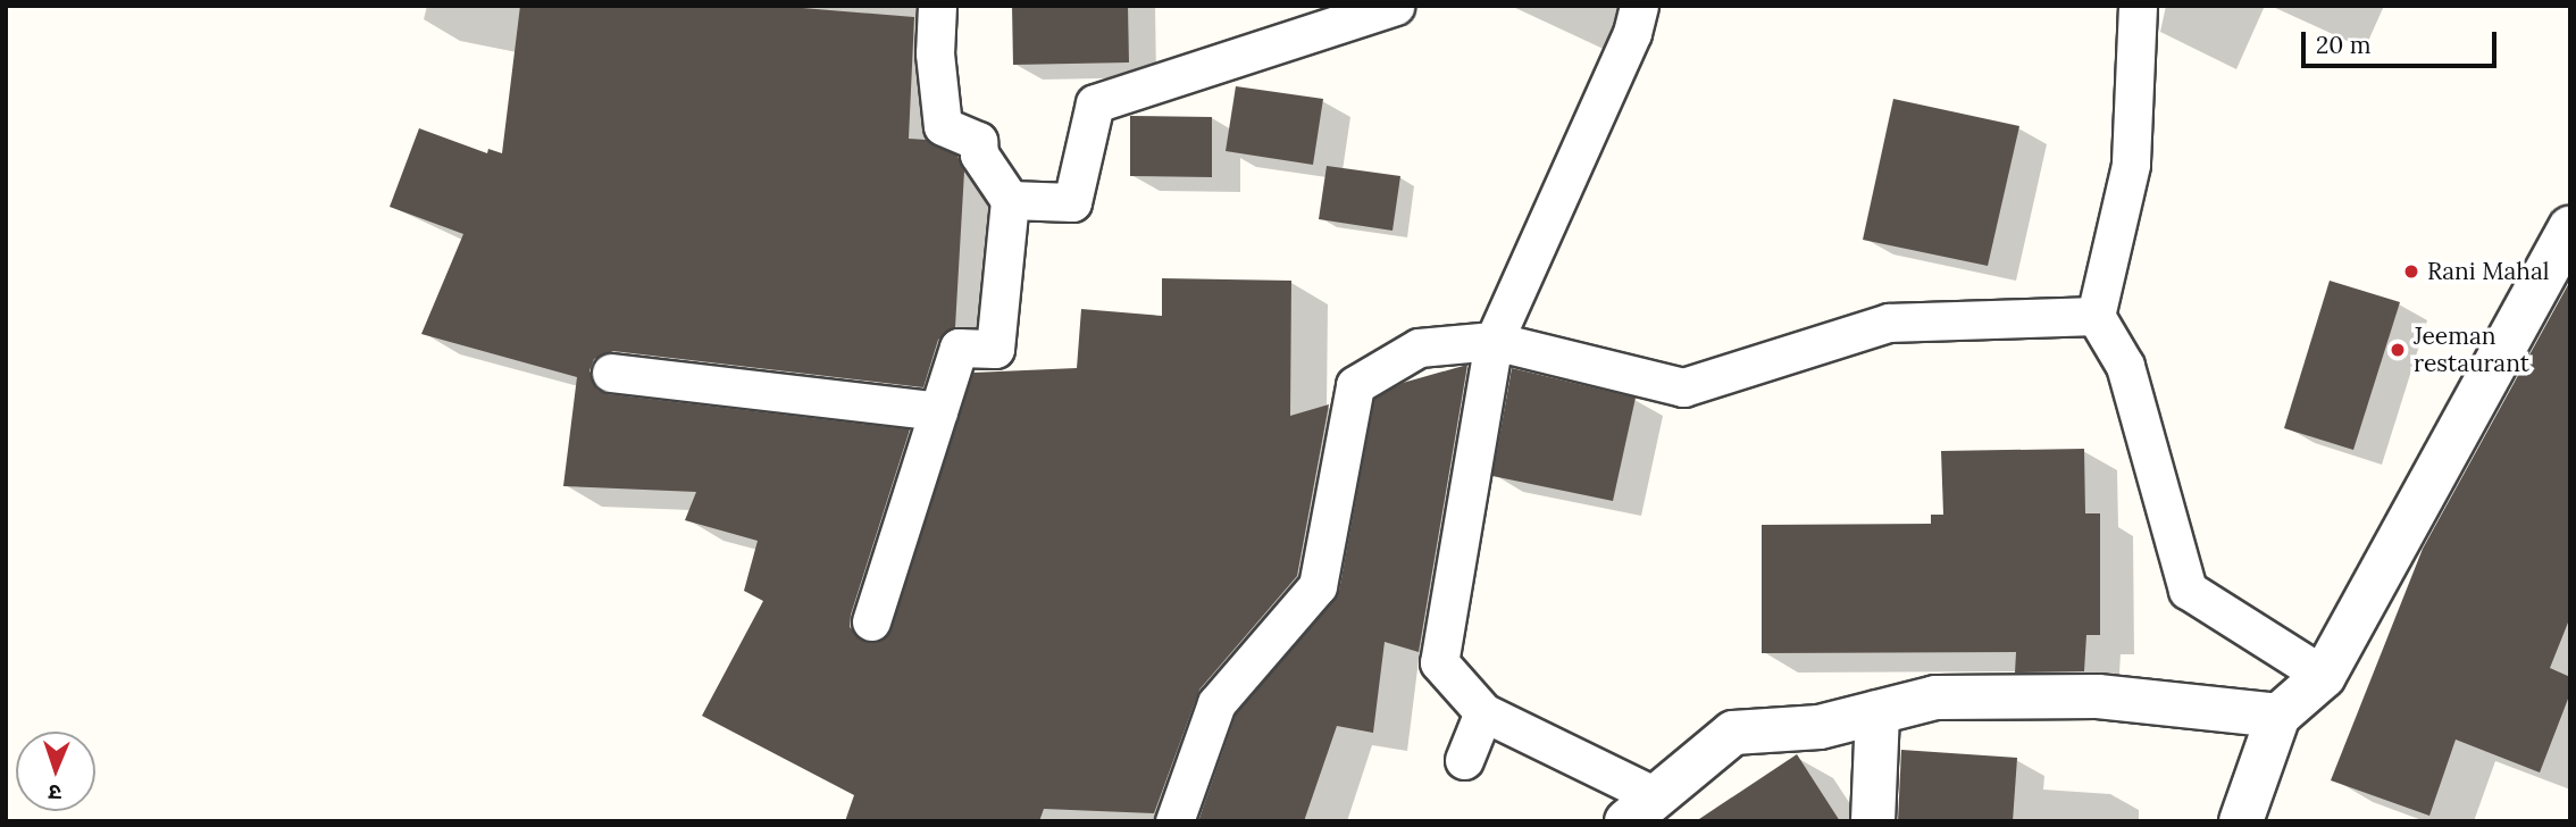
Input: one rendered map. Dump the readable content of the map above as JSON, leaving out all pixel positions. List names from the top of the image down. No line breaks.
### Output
{"places":["Rani Mahal","Jeeman restaurant"],"scale_bar":"20 m","north":"bottom"}
